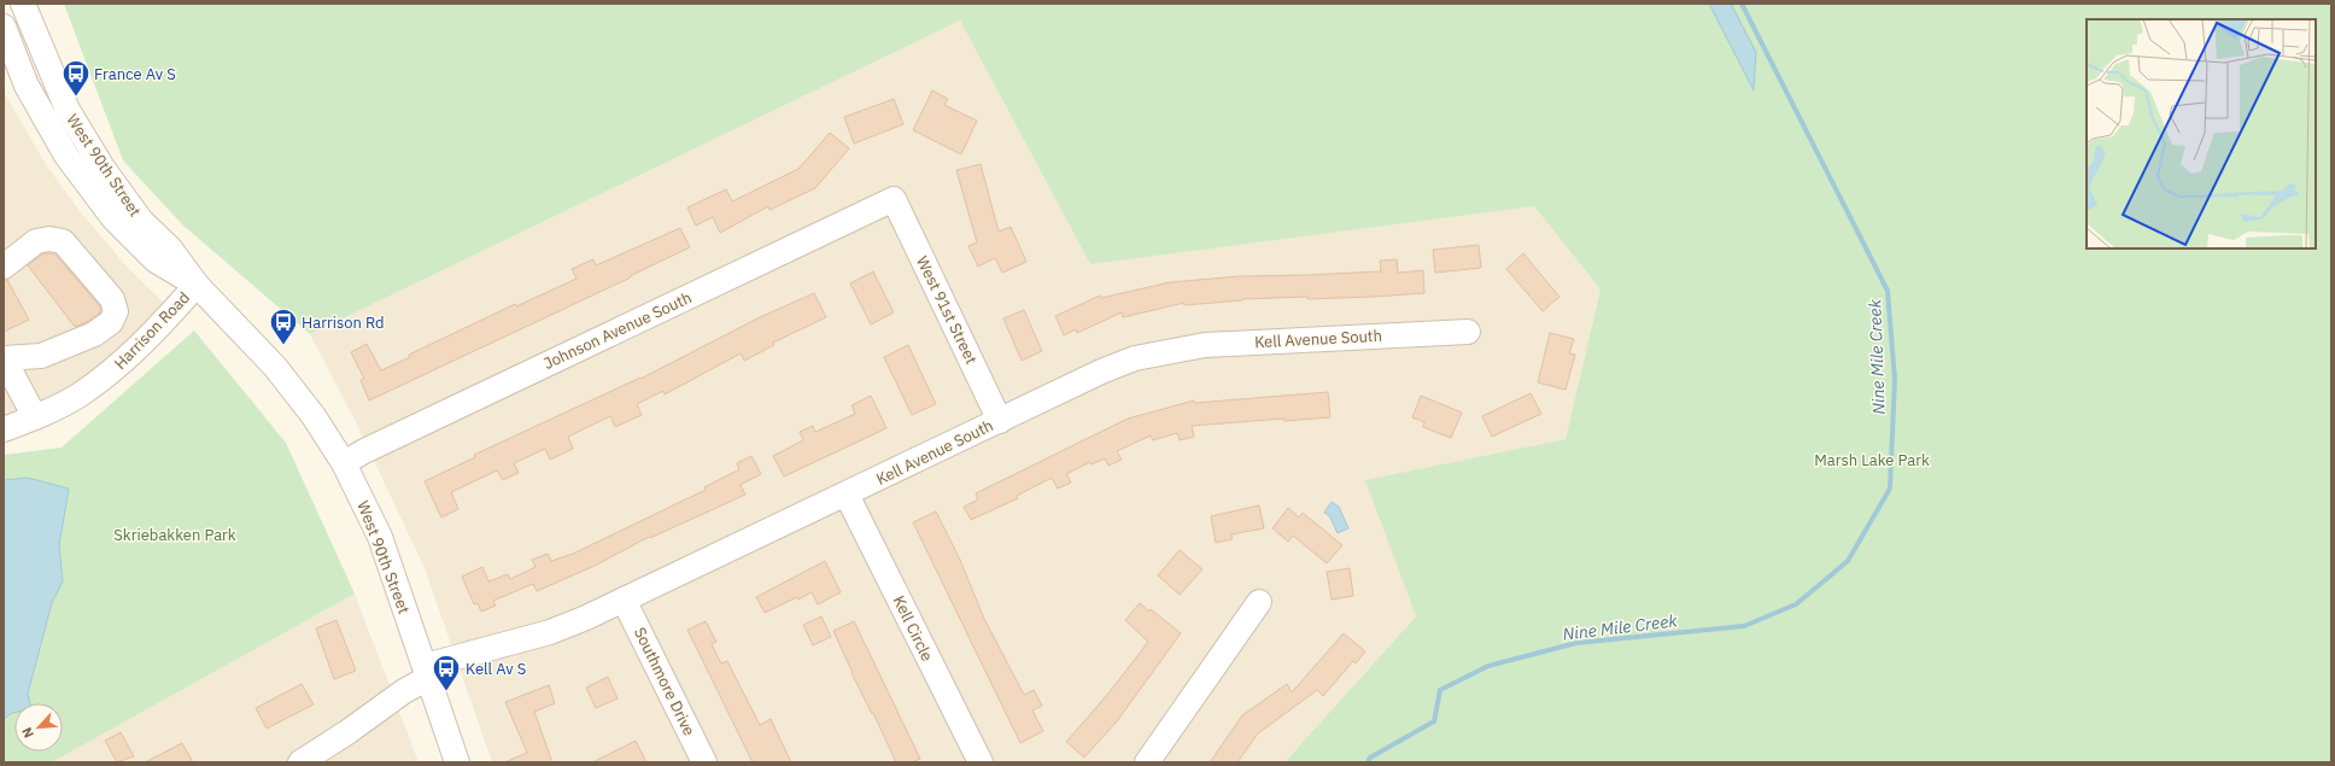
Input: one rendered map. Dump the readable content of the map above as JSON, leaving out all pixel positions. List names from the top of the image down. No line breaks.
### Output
{"streets":{"street":["West 90th Street","West 91st Street","Harrison Road","Johnson Avenue South","Kell Avenue South","Kell Circle","Southmore Drive"]},"crossings":[["West 90th Street","Harrison Road"],["West 90th Street","Johnson Avenue South"],["West 90th Street","Kell Avenue South"],["West 91st Street","Johnson Avenue South"],["West 91st Street","Kell Avenue South"],["Kell Avenue South","Kell Circle"],["Kell Avenue South","Southmore Drive"]],"water":["Nine Mile Creek"],"parks":["Marsh Lake Park","Skriebakken Park"],"places":{"bus stop":["France Av S","Harrison Rd","Kell Av S"]},"north":"bottom left"}
